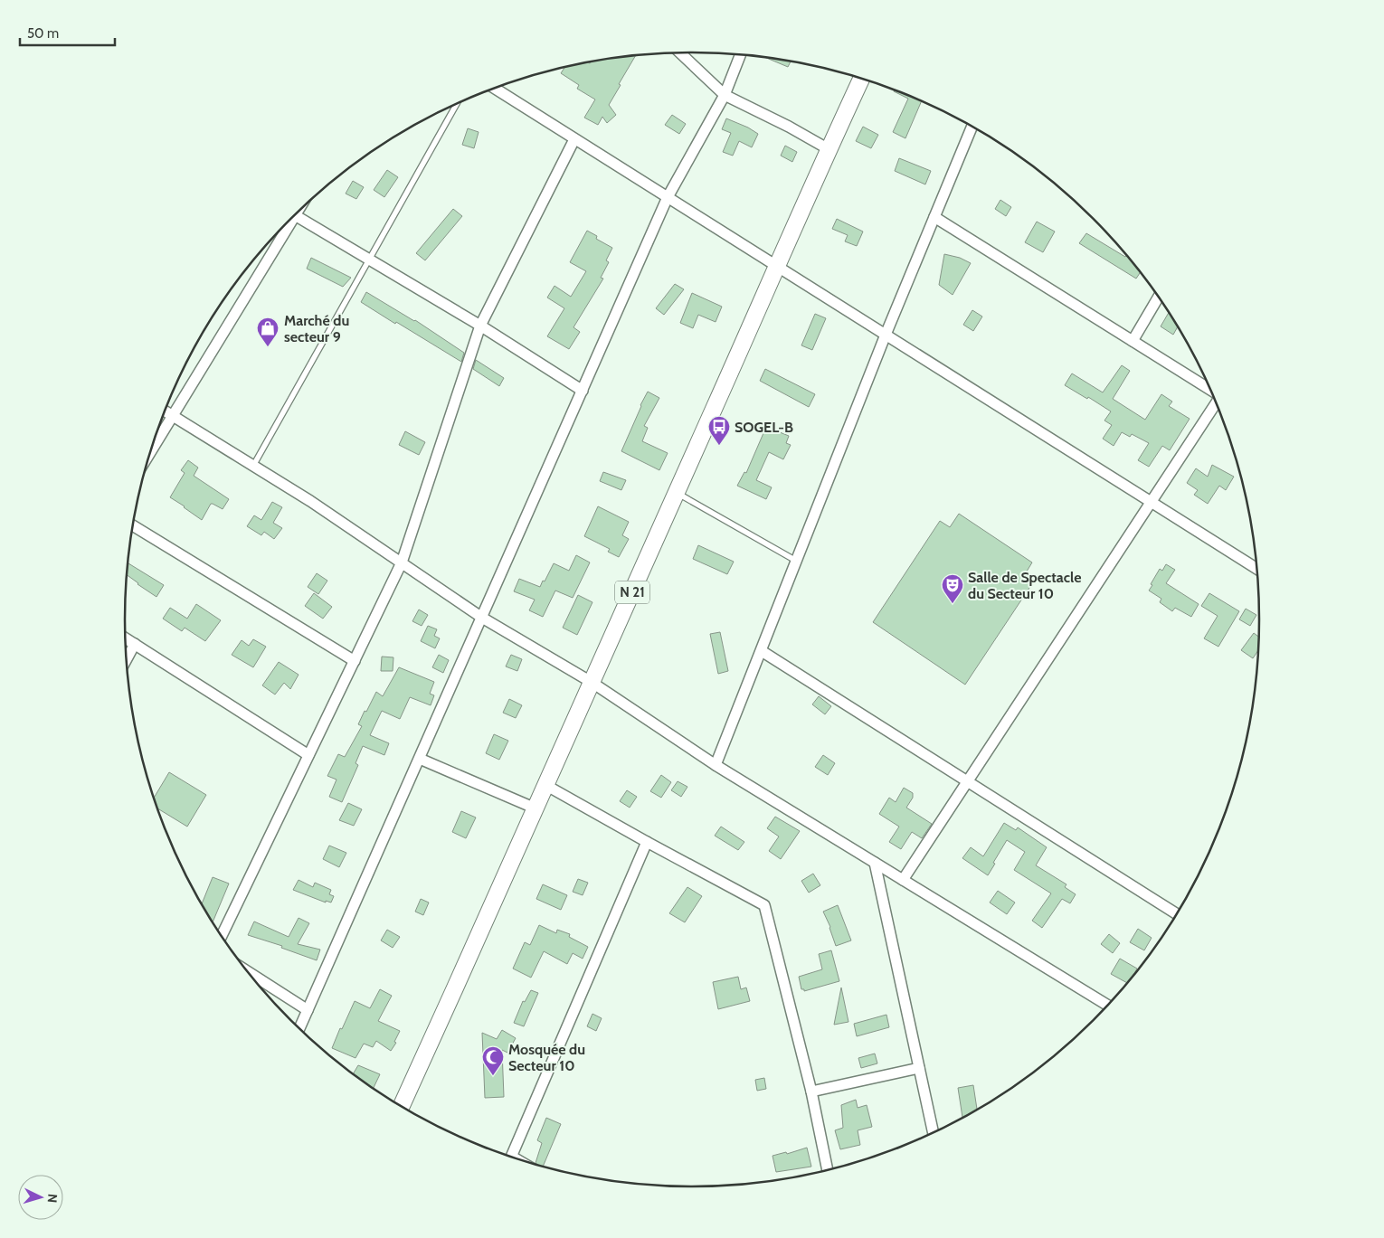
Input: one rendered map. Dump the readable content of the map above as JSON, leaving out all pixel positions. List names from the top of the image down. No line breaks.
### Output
{"streets":{"main road":["N 21"]},"places":{"shop":["Marché du secteur 9"],"bus stop":["SOGEL-B"],"theatre":["Salle de Spectacle du Secteur 10"],"mosque":["Mosquée du Secteur 10"]},"scale_bar":"50 m","north":"right"}
